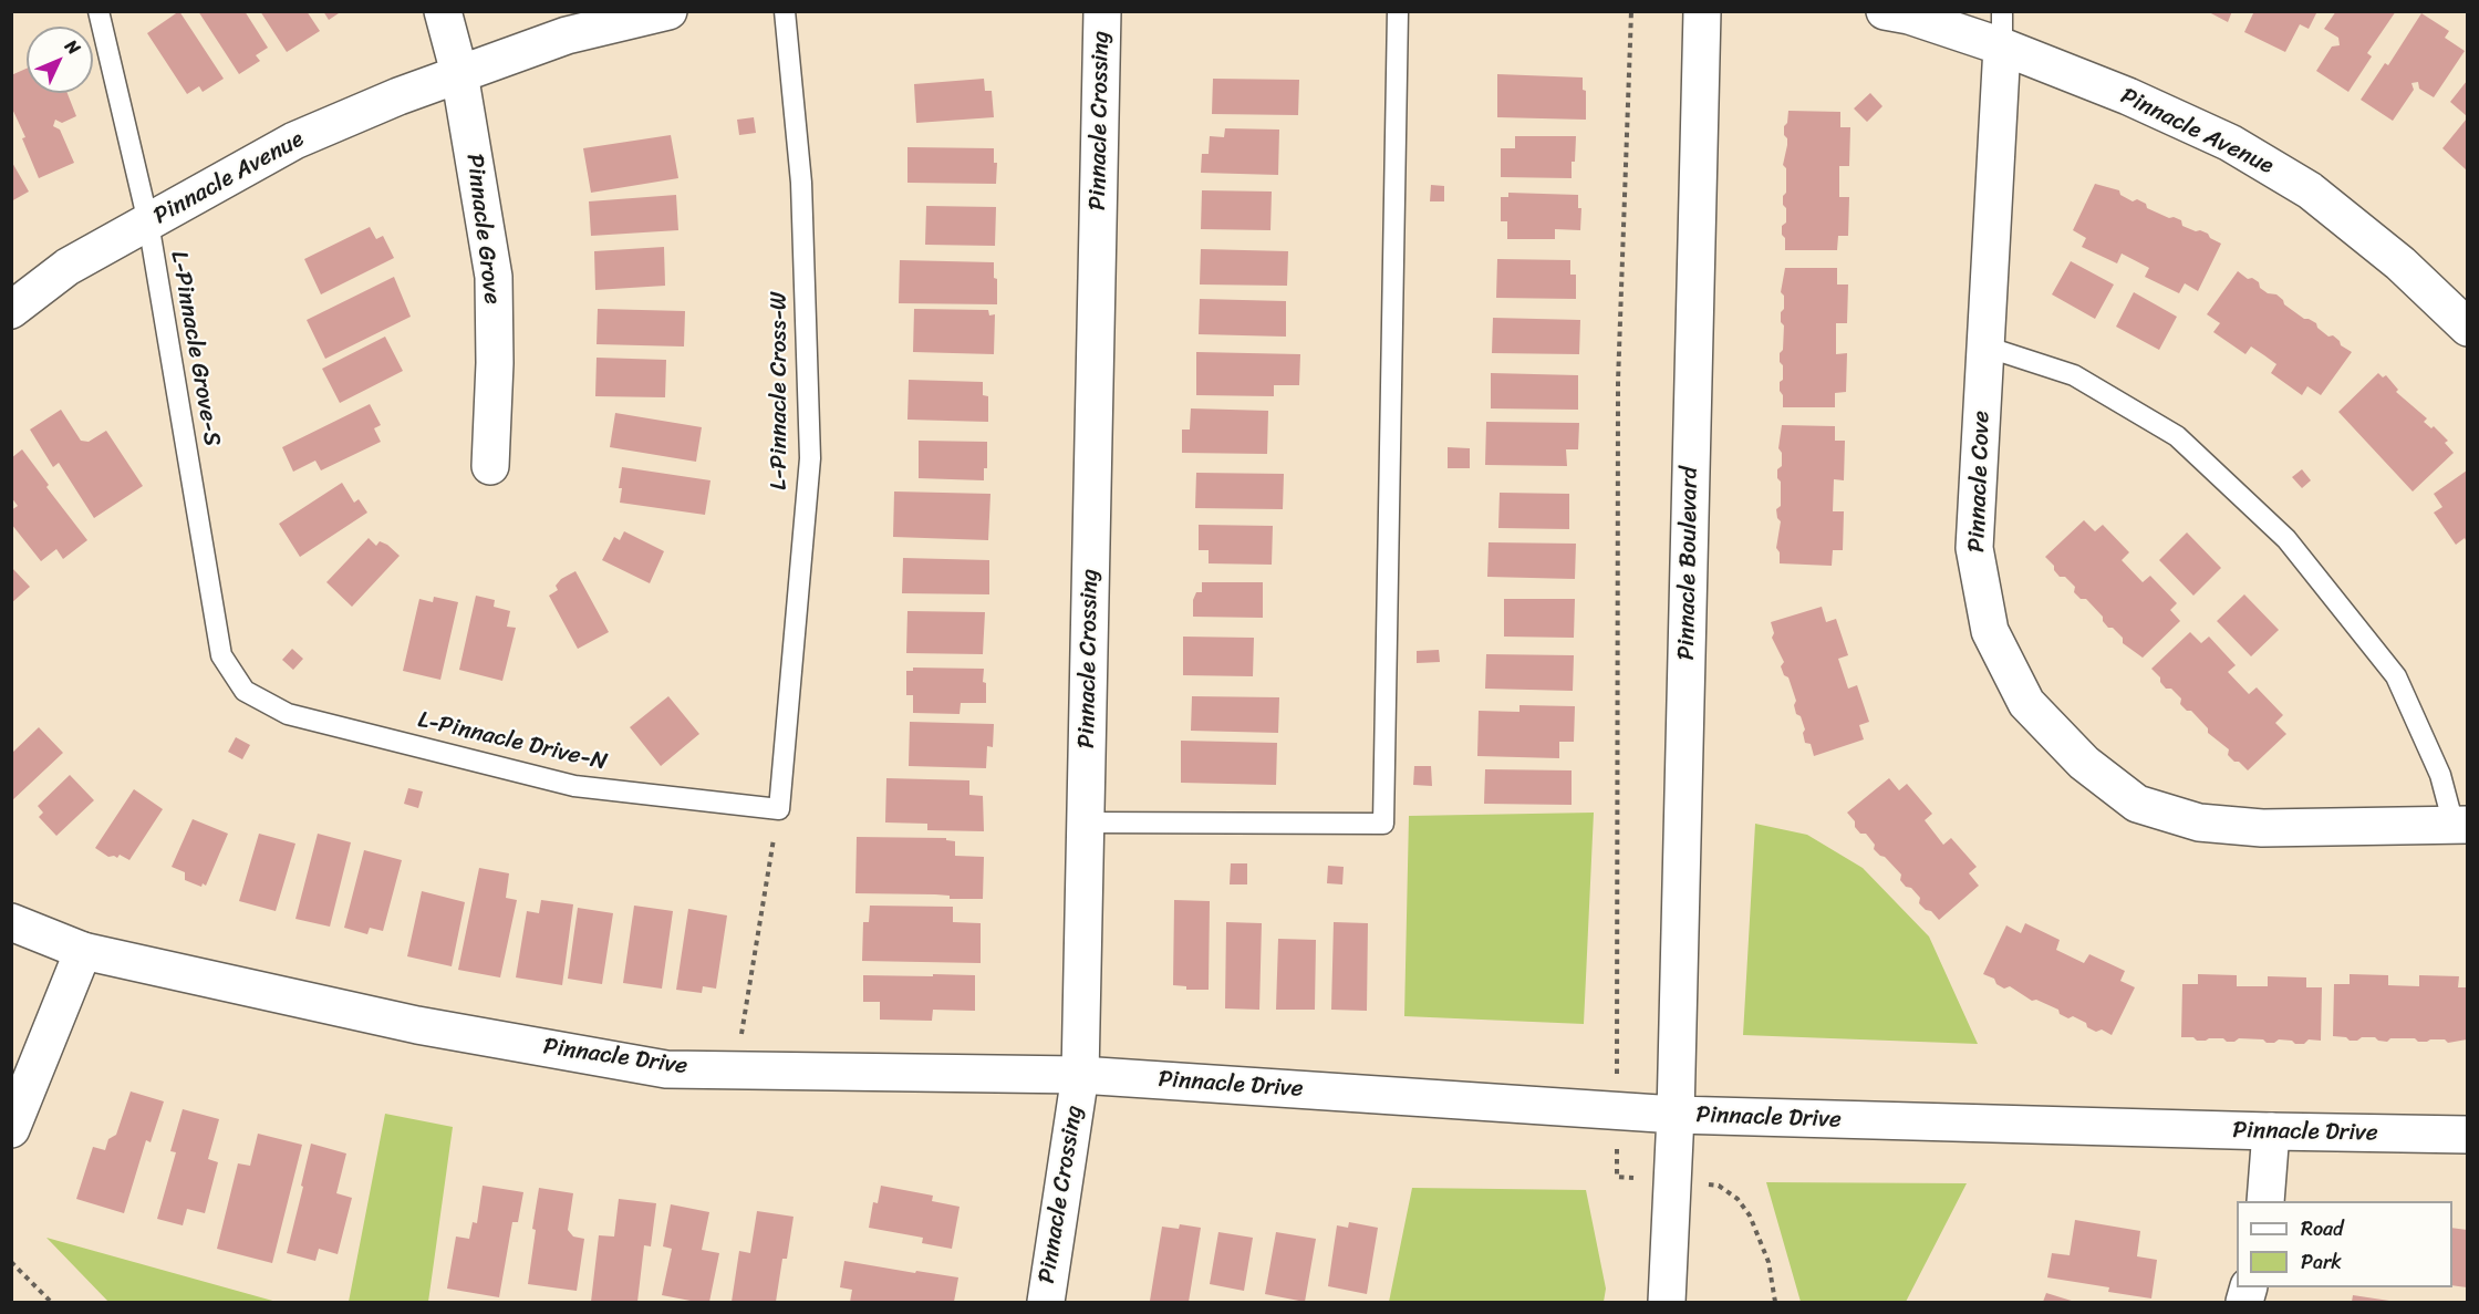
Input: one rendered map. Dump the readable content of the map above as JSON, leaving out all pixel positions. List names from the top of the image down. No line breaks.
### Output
{"streets":{"street":["Pinnacle Crossing","Pinnacle Avenue","Pinnacle Grove","Pinnacle Cove","Pinnacle Boulevard","Pinnacle Drive"],"lane":["L-Pinnacle Grove-S","L-Pinnacle Cross-W","L-Pinnacle Drive-N"]},"crossings":[["Pinnacle Crossing","Pinnacle Drive"],["Pinnacle Avenue","Pinnacle Grove"],["Pinnacle Avenue","L-Pinnacle Grove-S"],["Pinnacle Avenue","Pinnacle Cove"],["L-Pinnacle Grove-S","L-Pinnacle Drive-N"],["L-Pinnacle Cross-W","L-Pinnacle Drive-N"],["Pinnacle Boulevard","Pinnacle Drive"]],"legend":["Road","Park"],"north":"top right"}
